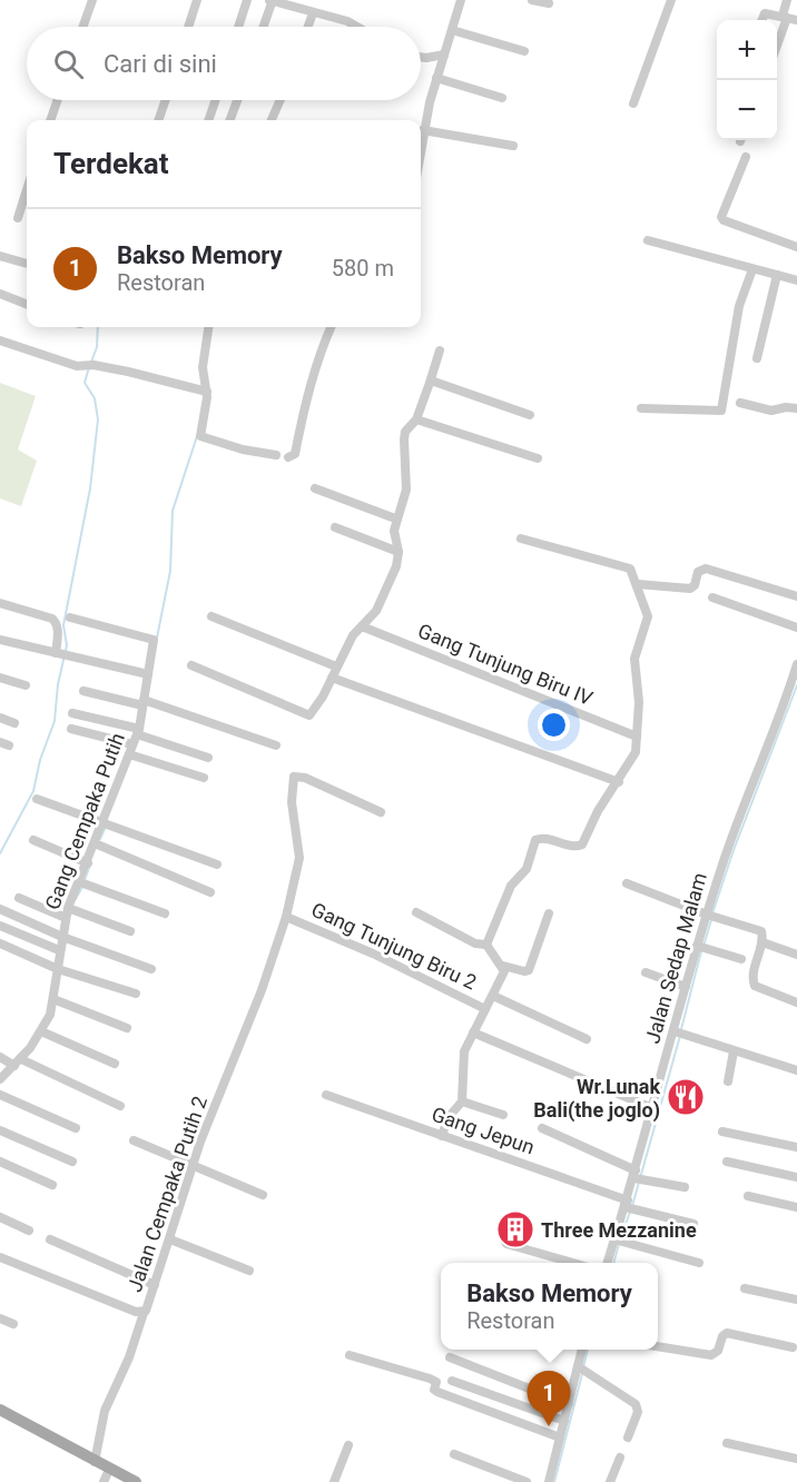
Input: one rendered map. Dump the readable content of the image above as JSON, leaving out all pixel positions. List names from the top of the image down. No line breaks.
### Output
{"streets":{"street":["Gang Tunjung Biru IV","Gang Cempaka Putih","Gang Tunjung Biru 2","Jalan Sedap Malam","Gang Jepun","Jalan Cempaka Putih 2"]},"crossings":[["Gang Tunjung Biru 2","Jalan Cempaka Putih 2"],["Jalan Sedap Malam","Gang Jepun"]],"places":{"restaurant":["Wr.Lunak Bali(the joglo)"],"building":["Three Mezzanine"]},"page":{"map_buttons":["+","−"],"search":"Cari di sini","heading":"Terdekat","list":[{"mark":"1","name":"Bakso Memory","note":"Restoran","value":"580 m"}],"popup":["Bakso Memory","Restoran"],"pins":"1"}}
